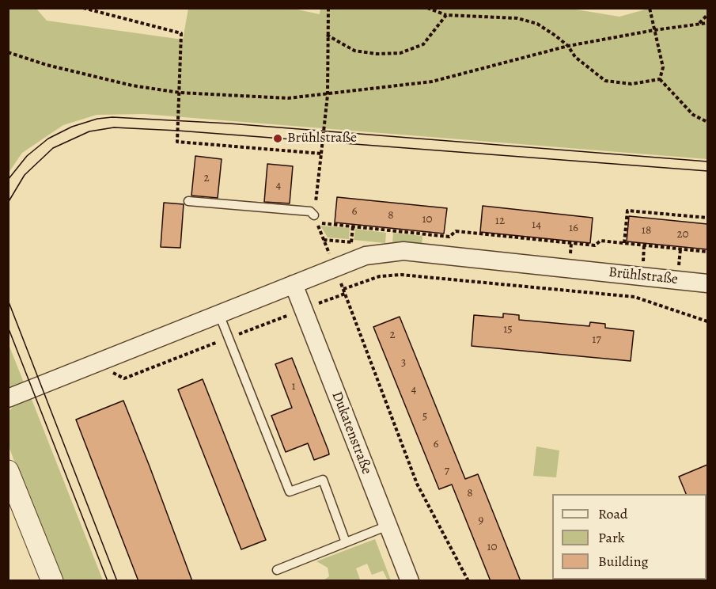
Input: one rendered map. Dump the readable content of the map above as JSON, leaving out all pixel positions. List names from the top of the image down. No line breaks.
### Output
{"streets":{"street":["Brühlstraße","Dukatenstraße"]},"crossings":[["Brühlstraße","Dukatenstraße"]],"places":["Brühlstraße"],"house_numbers":["2","4","6","8","10","12","14","16","18","20","15","2","17","3","1","4","5","6","7","8","9","10"],"legend":["Road","Park","Building"]}
